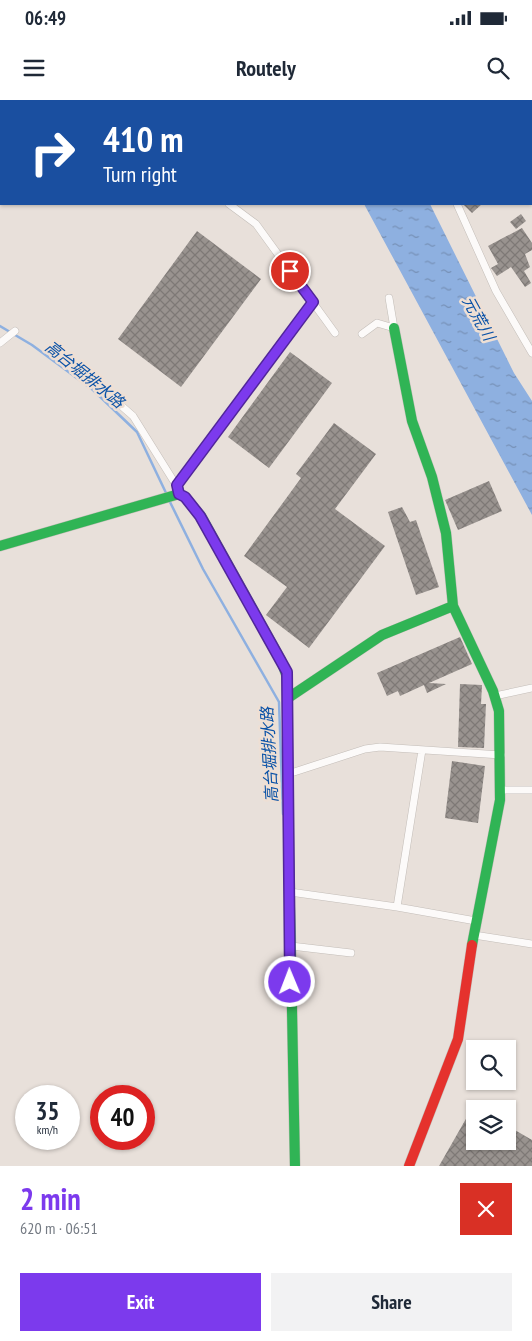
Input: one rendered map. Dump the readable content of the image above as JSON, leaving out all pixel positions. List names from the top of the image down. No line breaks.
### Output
{"water":["元荒川","高台堀排水路"],"page":{"status":"06:49","header":"Routely","turn":["410 m","Turn right"],"speed":"35 km/h","limit":"40","heading":["2 min","620 m · 06:51"],"buttons":["Exit","Share"]}}
